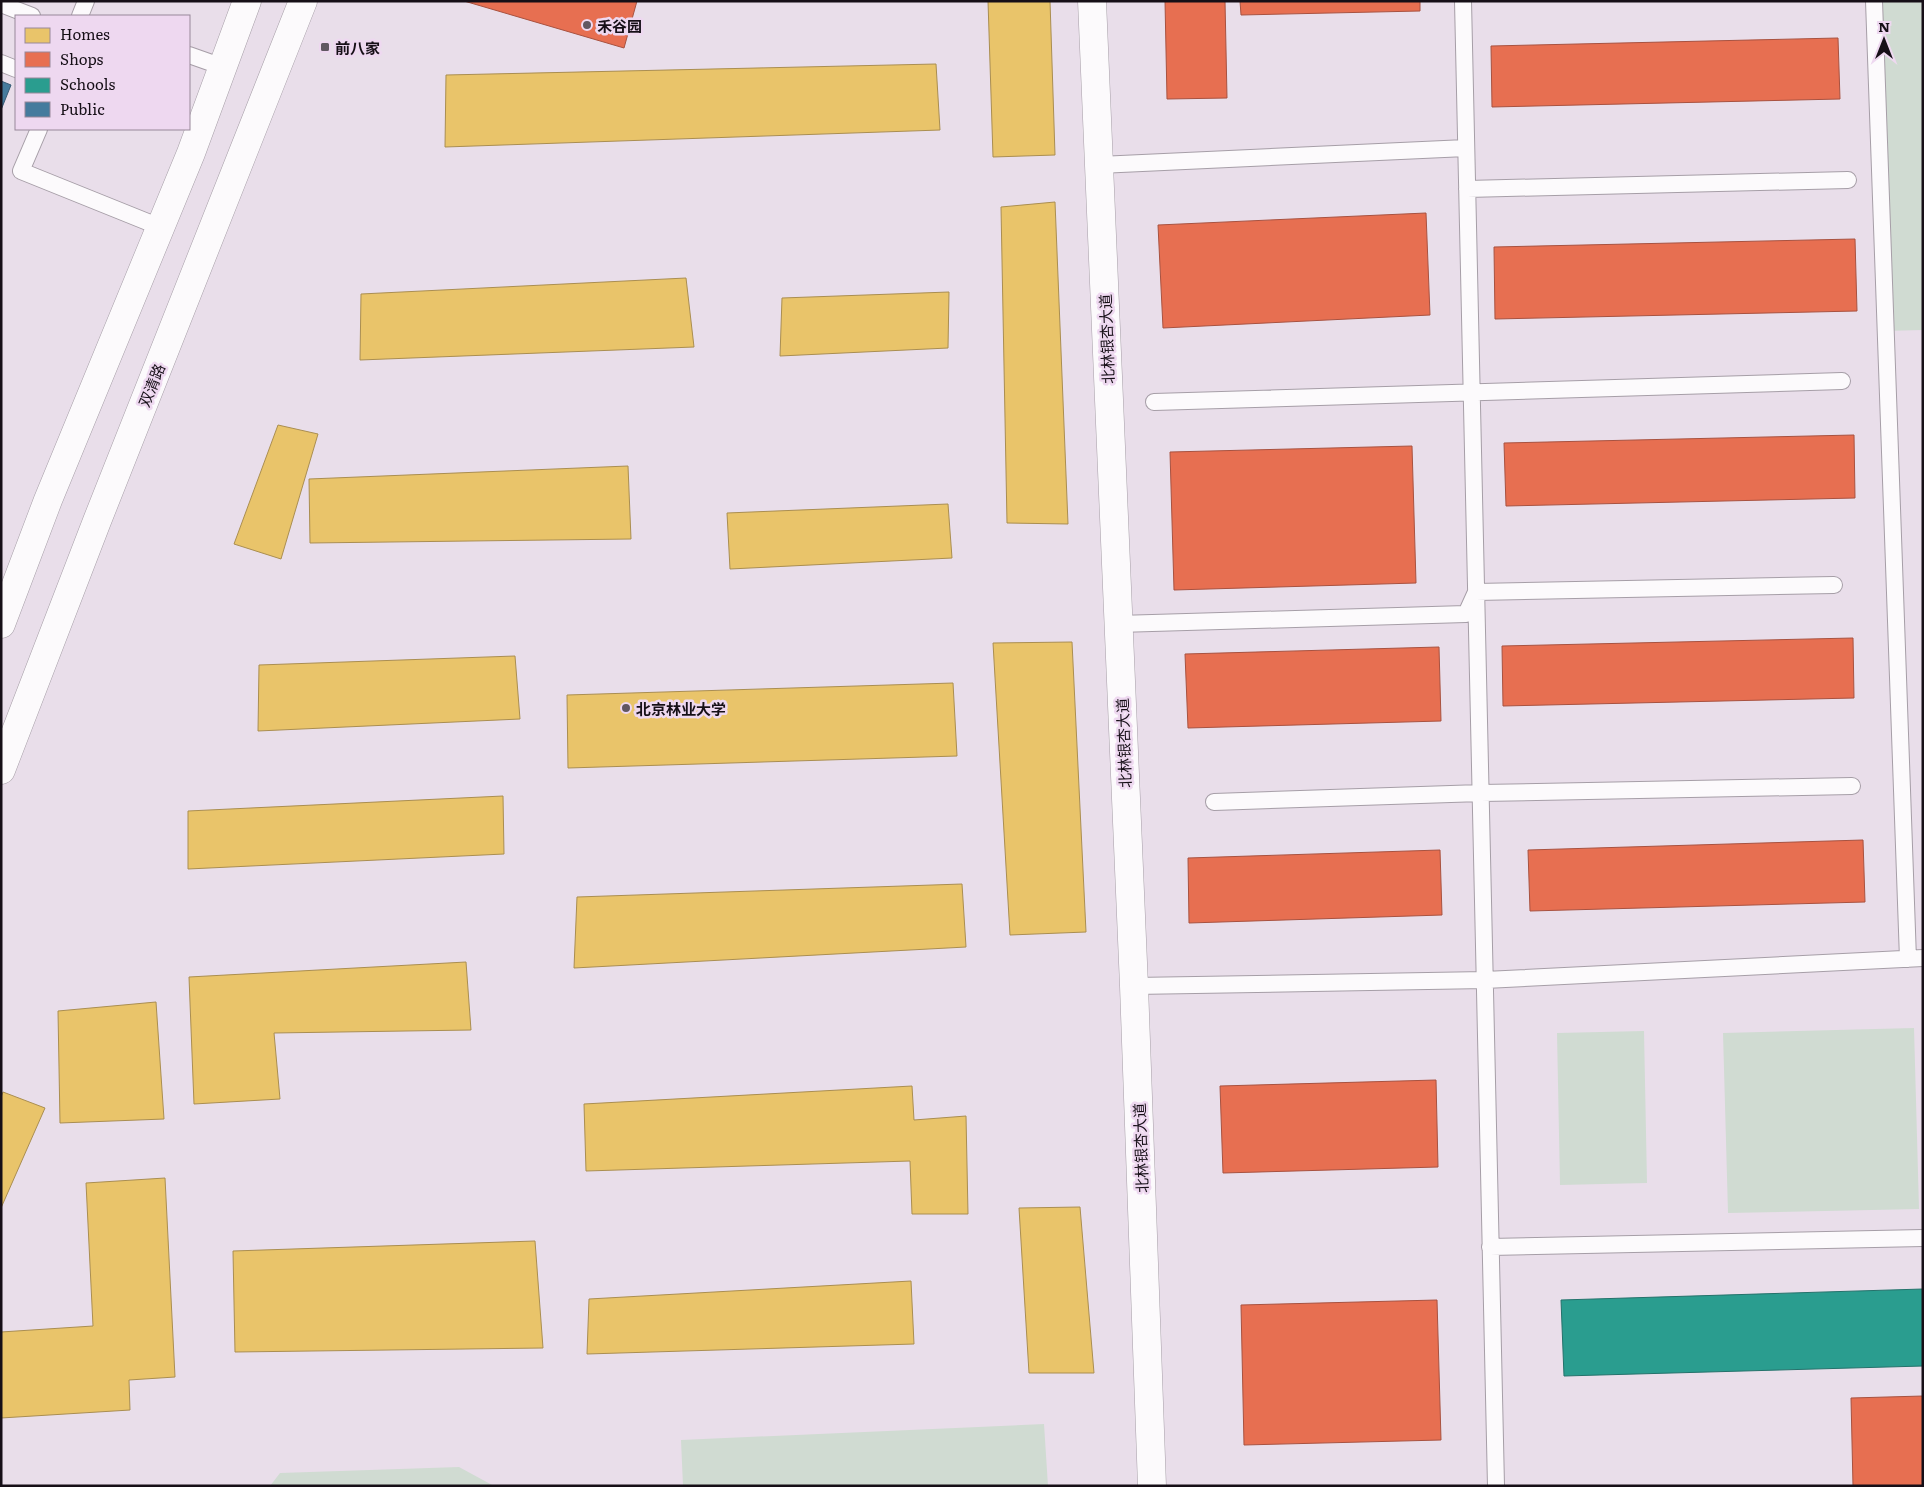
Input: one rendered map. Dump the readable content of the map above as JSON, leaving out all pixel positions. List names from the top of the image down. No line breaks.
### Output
{"streets":{"main road":["北林银杏大道","双清路"]},"places":{"other":["禾谷园","北京林业大学"],"transit":["前八家"]},"legend":["Homes","Shops","Schools","Public"],"north":"top"}
